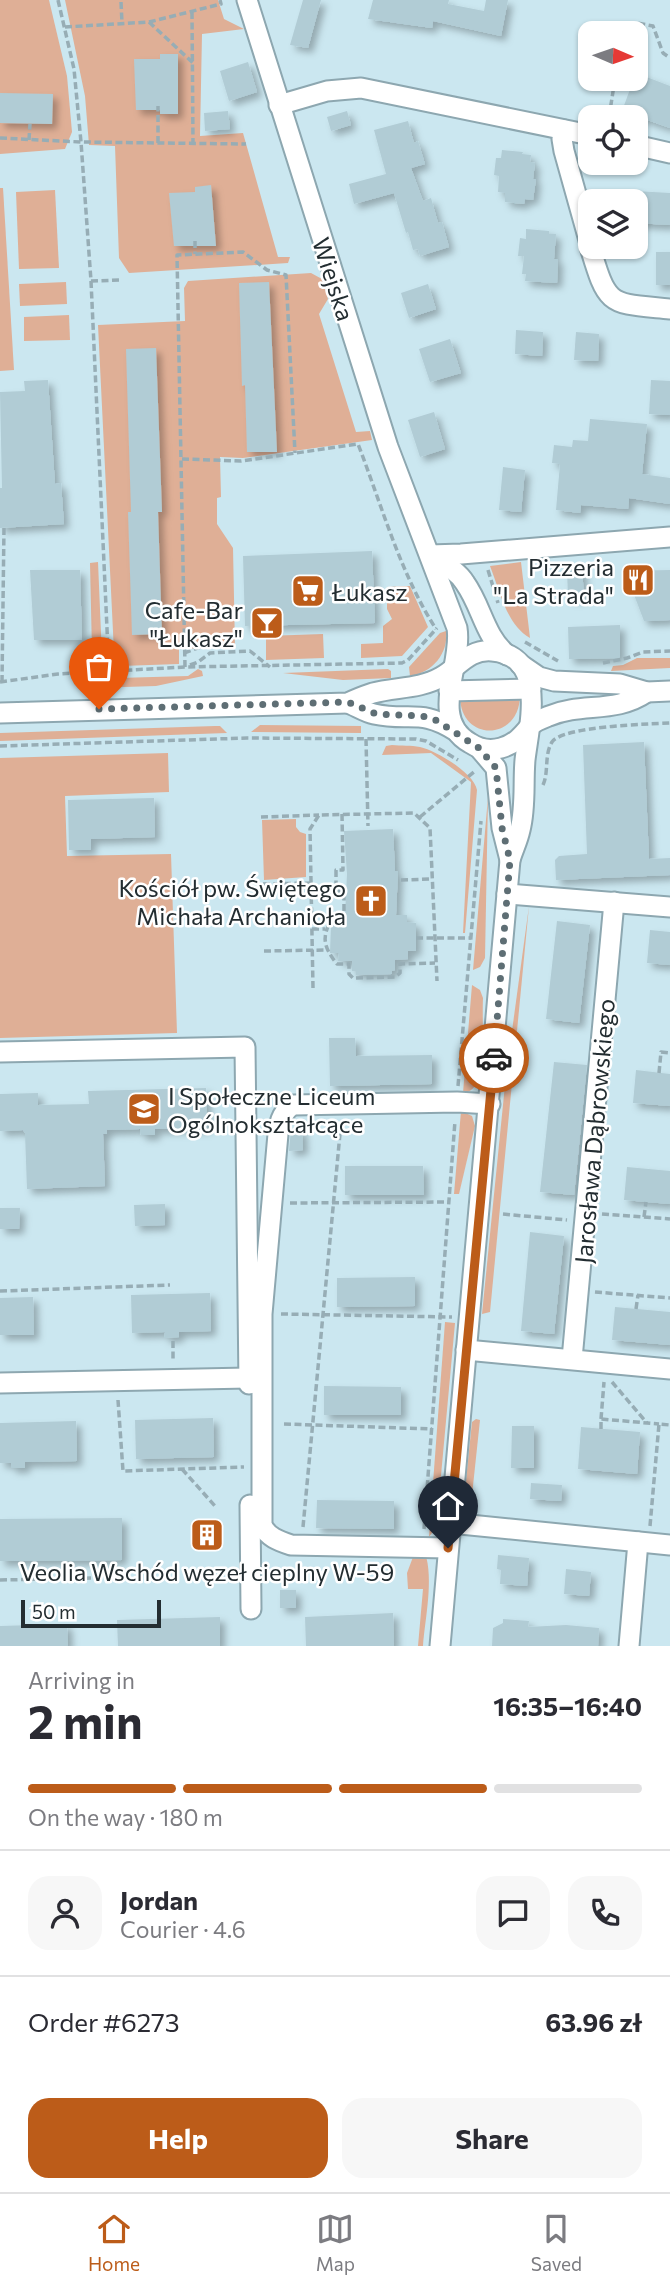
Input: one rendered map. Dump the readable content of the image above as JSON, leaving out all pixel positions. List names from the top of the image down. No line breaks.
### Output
{"streets":{"street":["Wiejska","Jarosława Dąbrowskiego"]},"places":{"restaurant":["Pizzeria \"La Strada\""],"supermarket":["Łukasz"],"bar":["Cafe-Bar \"Łukasz\""],"church":["Kościół pw. Świętego Michała Archanioła"],"school or university":["I Społeczne Liceum Ogólnokształcące"],"building":["Veolia Wschód węzeł cieplny W-59"]},"scale_bar":"50 m","north":"right","page":{"scale":"50 m","heading":["2 min","Arriving in","16:35–16:40"],"panel":["Jordan","Courier · 4.6","Order #6273","63.96 zł"],"bar":"On the way · 180 m","buttons":["Help","Share"],"tabs":["Home","Map","Saved"]}}
